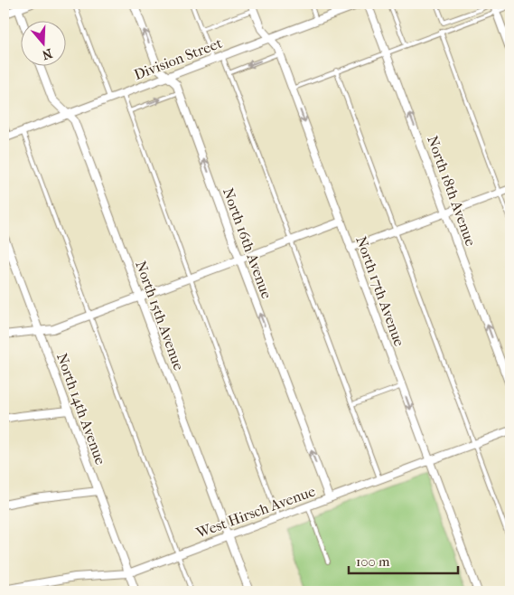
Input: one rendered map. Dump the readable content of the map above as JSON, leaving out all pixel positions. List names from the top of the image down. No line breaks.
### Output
{"streets":{"street":["Division Street","North 18th Avenue","North 16th Avenue","North 17th Avenue","North 15th Avenue","North 14th Avenue","West Hirsch Avenue"]},"crossings":[["Division Street","North 16th Avenue"],["Division Street","North 17th Avenue"],["Division Street","North 15th Avenue"],["North 16th Avenue","West Hirsch Avenue"],["North 17th Avenue","West Hirsch Avenue"],["North 15th Avenue","West Hirsch Avenue"],["North 14th Avenue","West Hirsch Avenue"]],"one_way":["North 18th Avenue","North 16th Avenue","North 17th Avenue"],"scale_bar":"100 m","north":"bottom"}
